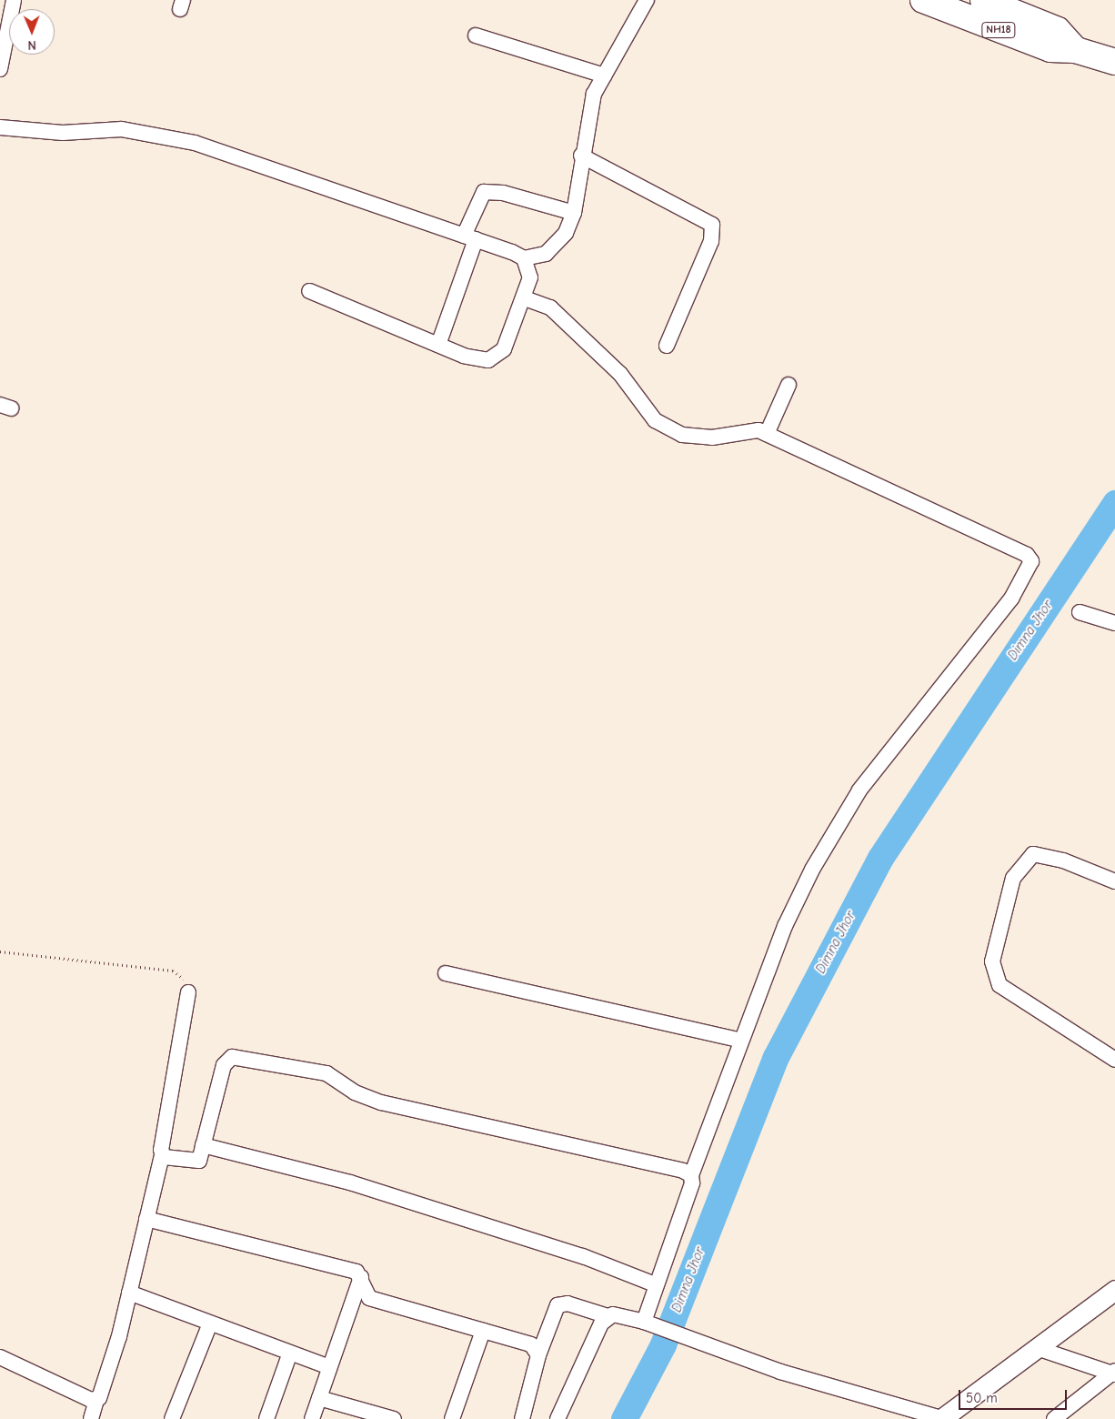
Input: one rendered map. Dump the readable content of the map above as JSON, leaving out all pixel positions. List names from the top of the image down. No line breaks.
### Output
{"streets":{"highway":["NH18"]},"water":["Dimna Jhor"],"scale_bar":"50 m","north":"bottom"}
